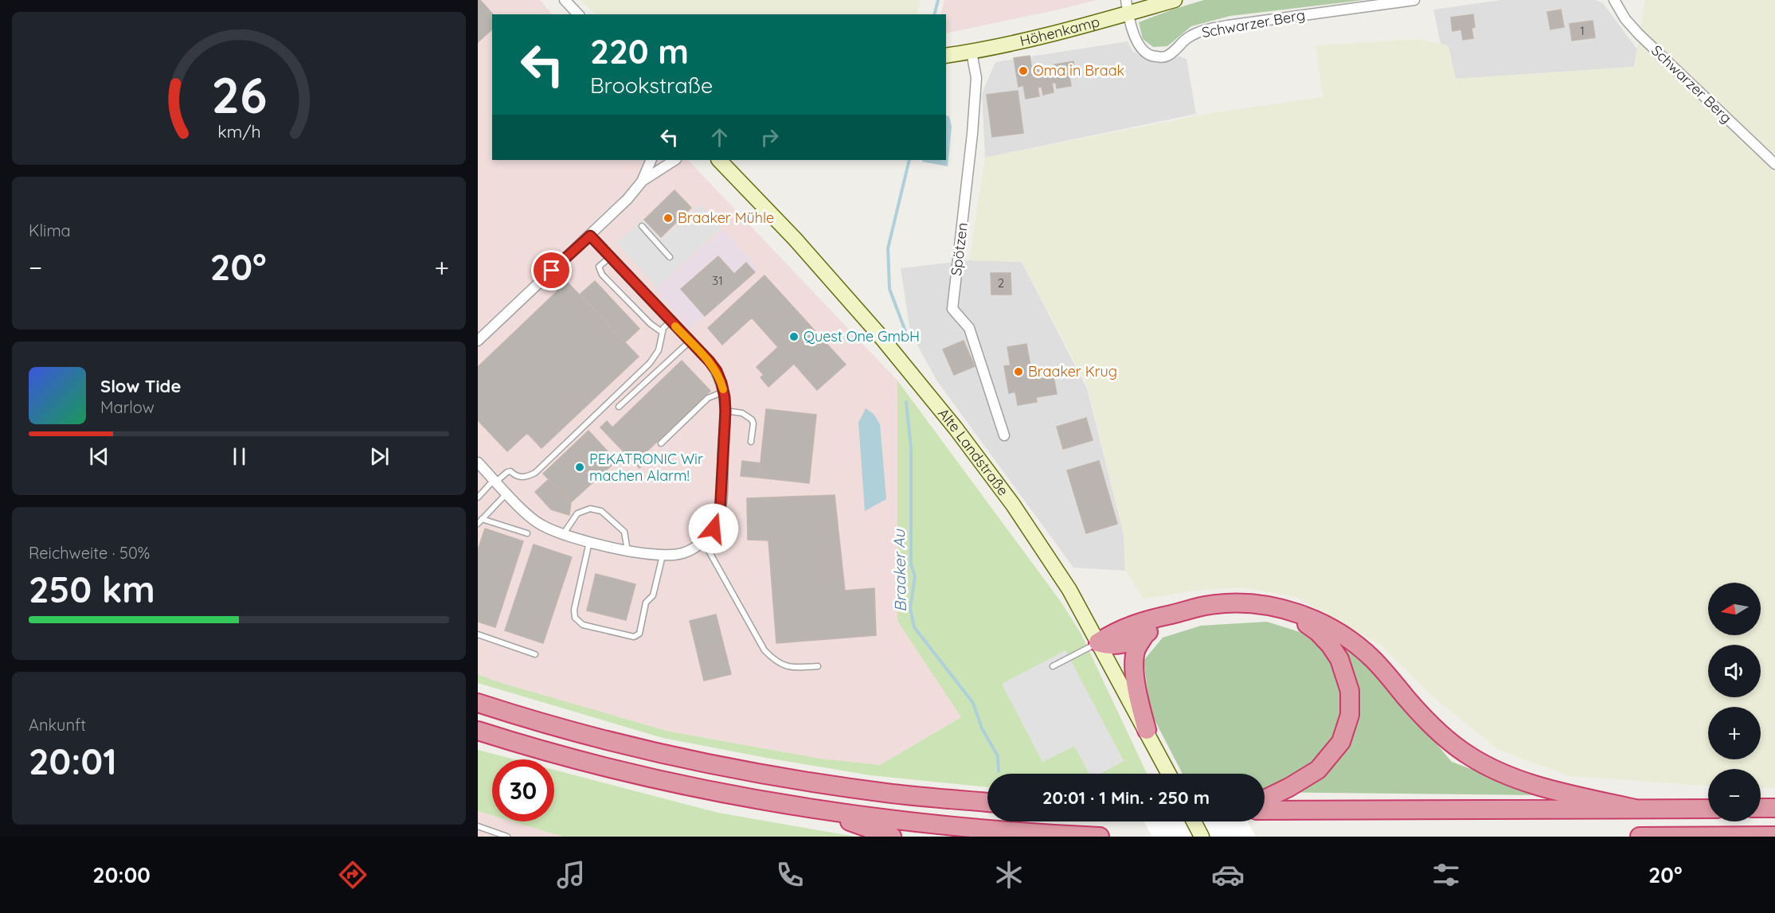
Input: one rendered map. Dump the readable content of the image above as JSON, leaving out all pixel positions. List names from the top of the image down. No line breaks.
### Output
{"streets":{"main road":["Höhenkamp","Alte Landstraße"],"street":["Schwarzer Berg","Spötzen"]},"crossings":[["Schwarzer Berg","Höhenkamp"],["Höhenkamp","Spötzen"]],"water":["Braaker Au"],"places":["Oma in Braak","Braaker Mühle","Quest One GmbH","Braaker Krug","PEKATRONIC Wir machen Alarm!"],"house_numbers":["1","31","2"],"north":"left","page":{"turn":["220 m","Brookstraße"],"tile":["Klima",["Reichweite · 50%","250 km"],["Ankunft","20:01"]],"heat":["−","20°","+"],"song":["Slow Tide","Marlow"],"map_buttons":["+","−"],"limit":"30","trip":"20:01 · 1 Min. · 250 m","tabs":["20:00","20°"],"gauge":["26","km/h"]}}
